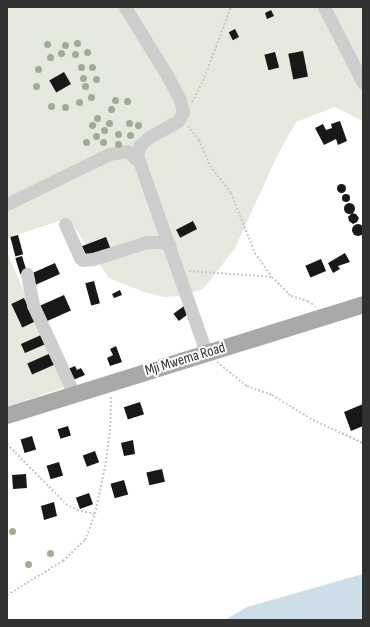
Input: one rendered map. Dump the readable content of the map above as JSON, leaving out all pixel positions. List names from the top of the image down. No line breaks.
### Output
{"streets":{"main road":["Mji Mwema Road"]}}
